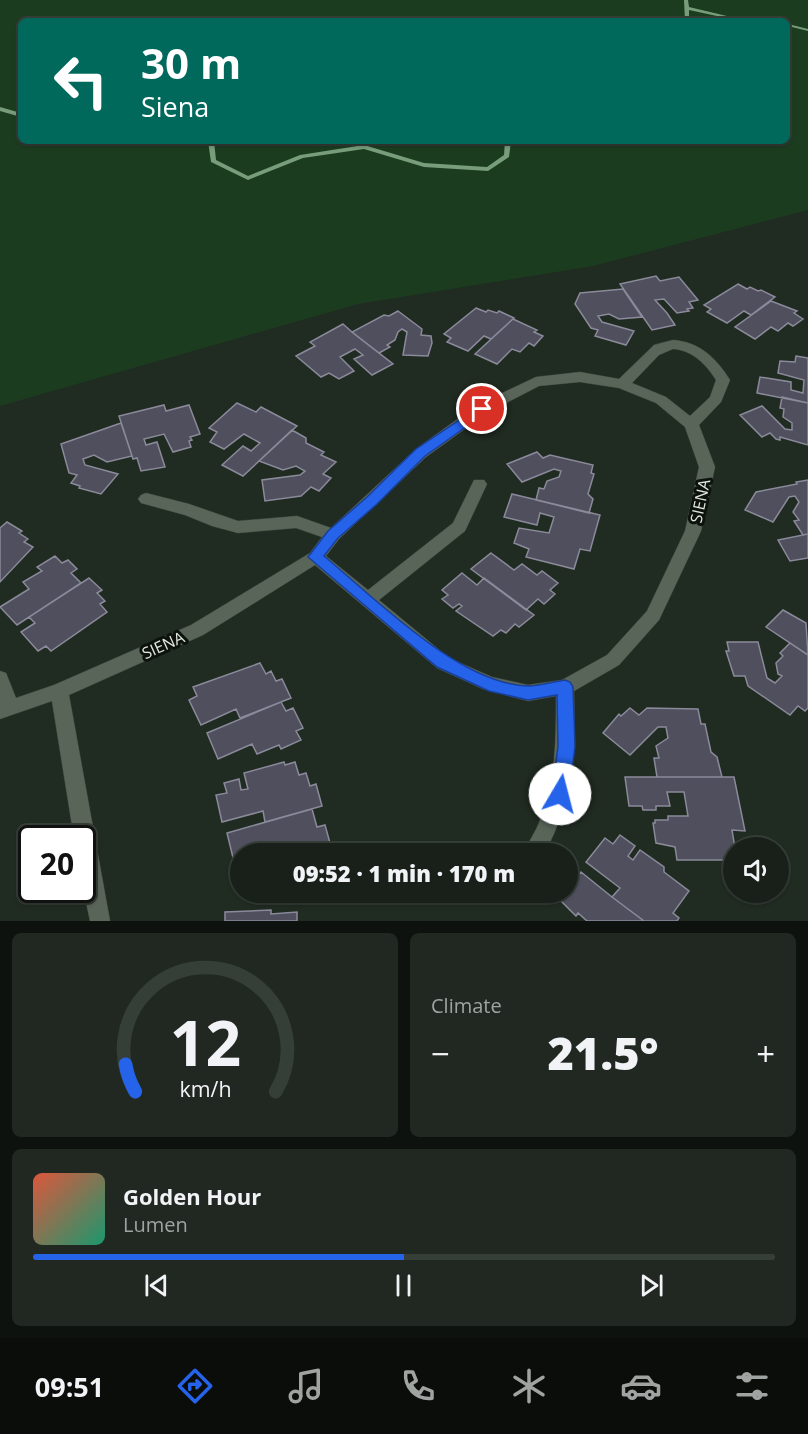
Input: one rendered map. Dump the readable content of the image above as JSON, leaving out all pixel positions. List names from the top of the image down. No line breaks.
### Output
{"streets":{"street":["SIENA"]},"page":{"turn":["30 m","Siena"],"limit":"20","trip":"09:52 · 1 min · 170 m","tile":"Climate","heat":["−","21.5°","+"],"song":["Golden Hour","Lumen"],"tabs":"09:51","gauge":["12","km/h"]}}
